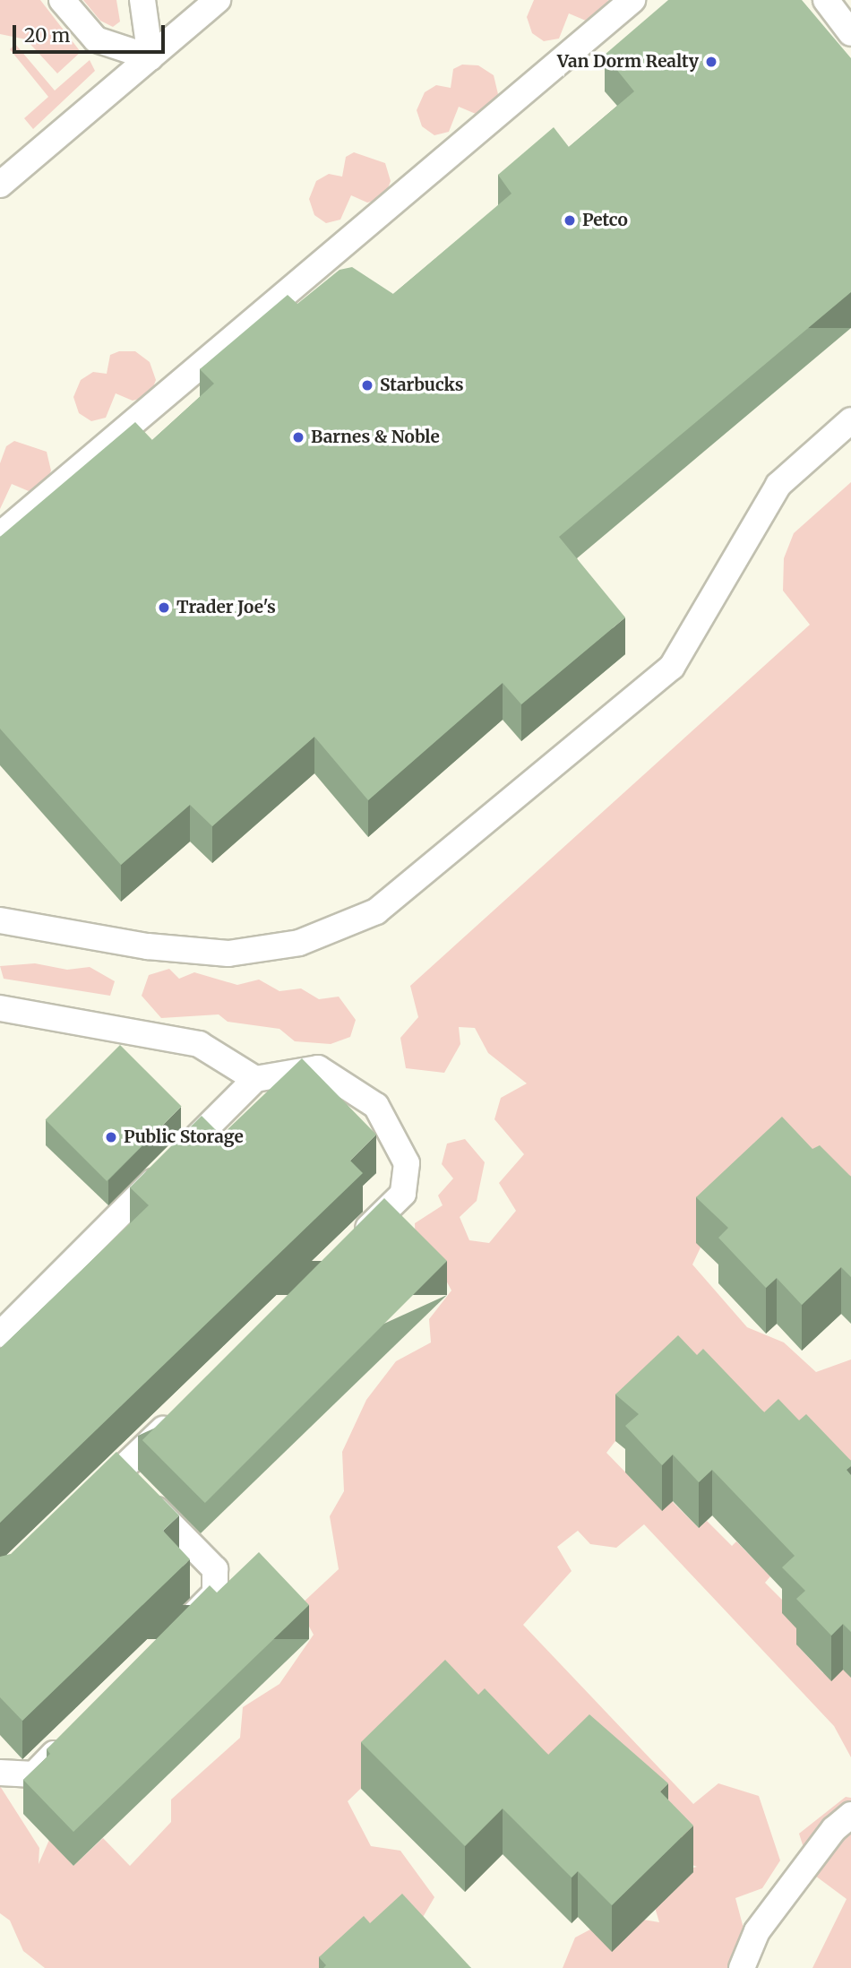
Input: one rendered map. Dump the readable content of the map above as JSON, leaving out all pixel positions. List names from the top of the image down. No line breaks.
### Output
{"places":["Van Dorm Realty","Petco","Starbucks","Barnes & Noble","Trader Joe's","Public Storage"],"scale_bar":"20 m"}
